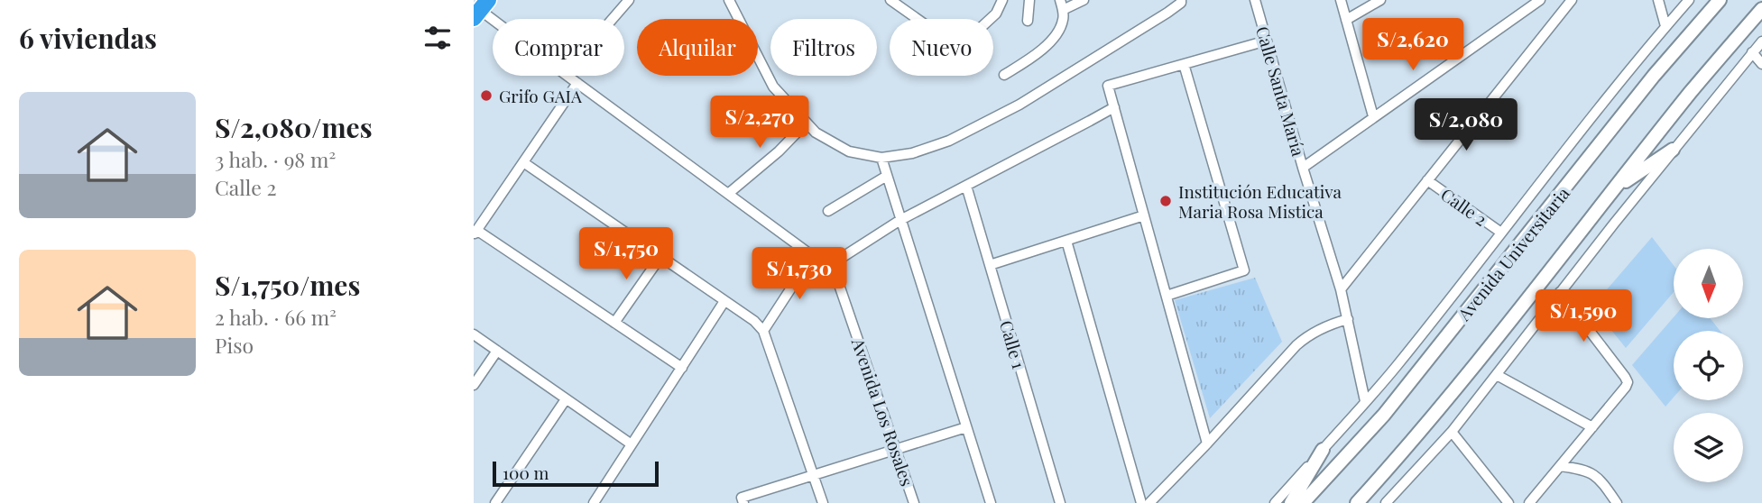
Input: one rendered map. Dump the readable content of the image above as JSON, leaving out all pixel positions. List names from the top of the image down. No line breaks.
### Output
{"streets":{"street":["Calle Santa María","Calle 2","Avenida Universitaria","Calle 1","Avenida Los Rosales"]},"places":["Grifo GAIA","Institución Educativa Maria Rosa Mistica"],"scale_bar":"100 m","north":"bottom","page":{"heading":"6 viviendas","price":["S/2,620","S/2,270","S/2,080","S/1,750","S/1,730","S/1,590"],"chip":["Comprar","Alquilar","Filtros","Nuevo"],"list":[{"name":"S/2,080/mes","note":"3 hab. · 98 m² · Calle 2"},{"name":"S/1,750/mes","note":"2 hab. · 66 m² · Piso"}],"scale":"100 m"}}
